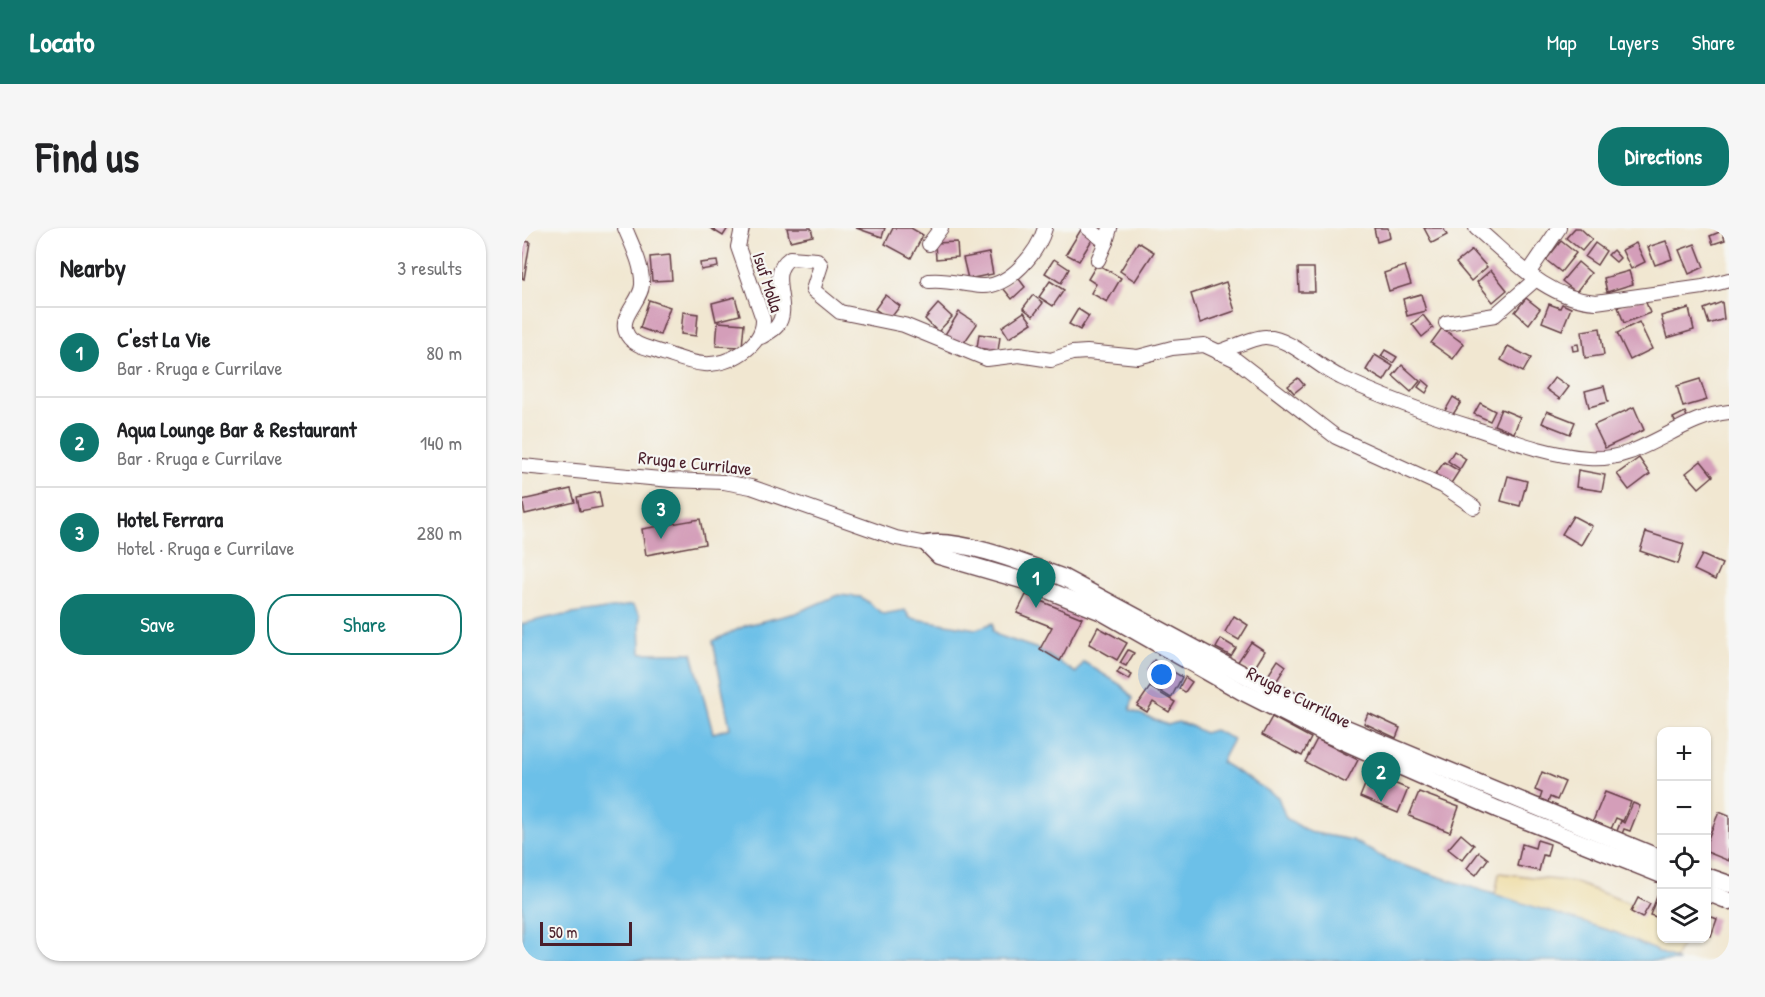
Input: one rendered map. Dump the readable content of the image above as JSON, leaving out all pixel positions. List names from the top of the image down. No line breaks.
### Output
{"streets":{"main road":["Rruga e Currilave"],"street":["Isuf Molla"]},"scale_bar":"50 m","page":{"header":"Locato","nav":["Map","Layers","Share"],"buttons":["Directions",["Save","Share"]],"title":"Find us","heading":["Nearby","3 results"],"list":[{"mark":"1","name":"C'est La Vie","note":"Bar · Rruga e Currilave","value":"80 m"},{"mark":"2","name":"Aqua Lounge Bar & Restaurant","note":"Bar · Rruga e Currilave","value":"140 m"},{"mark":"3","name":"Hotel Ferrara","note":"Hotel · Rruga e Currilave","value":"280 m"}],"pins":["3","1","2"],"map_buttons":["+","−"],"scale":"50 m"}}
